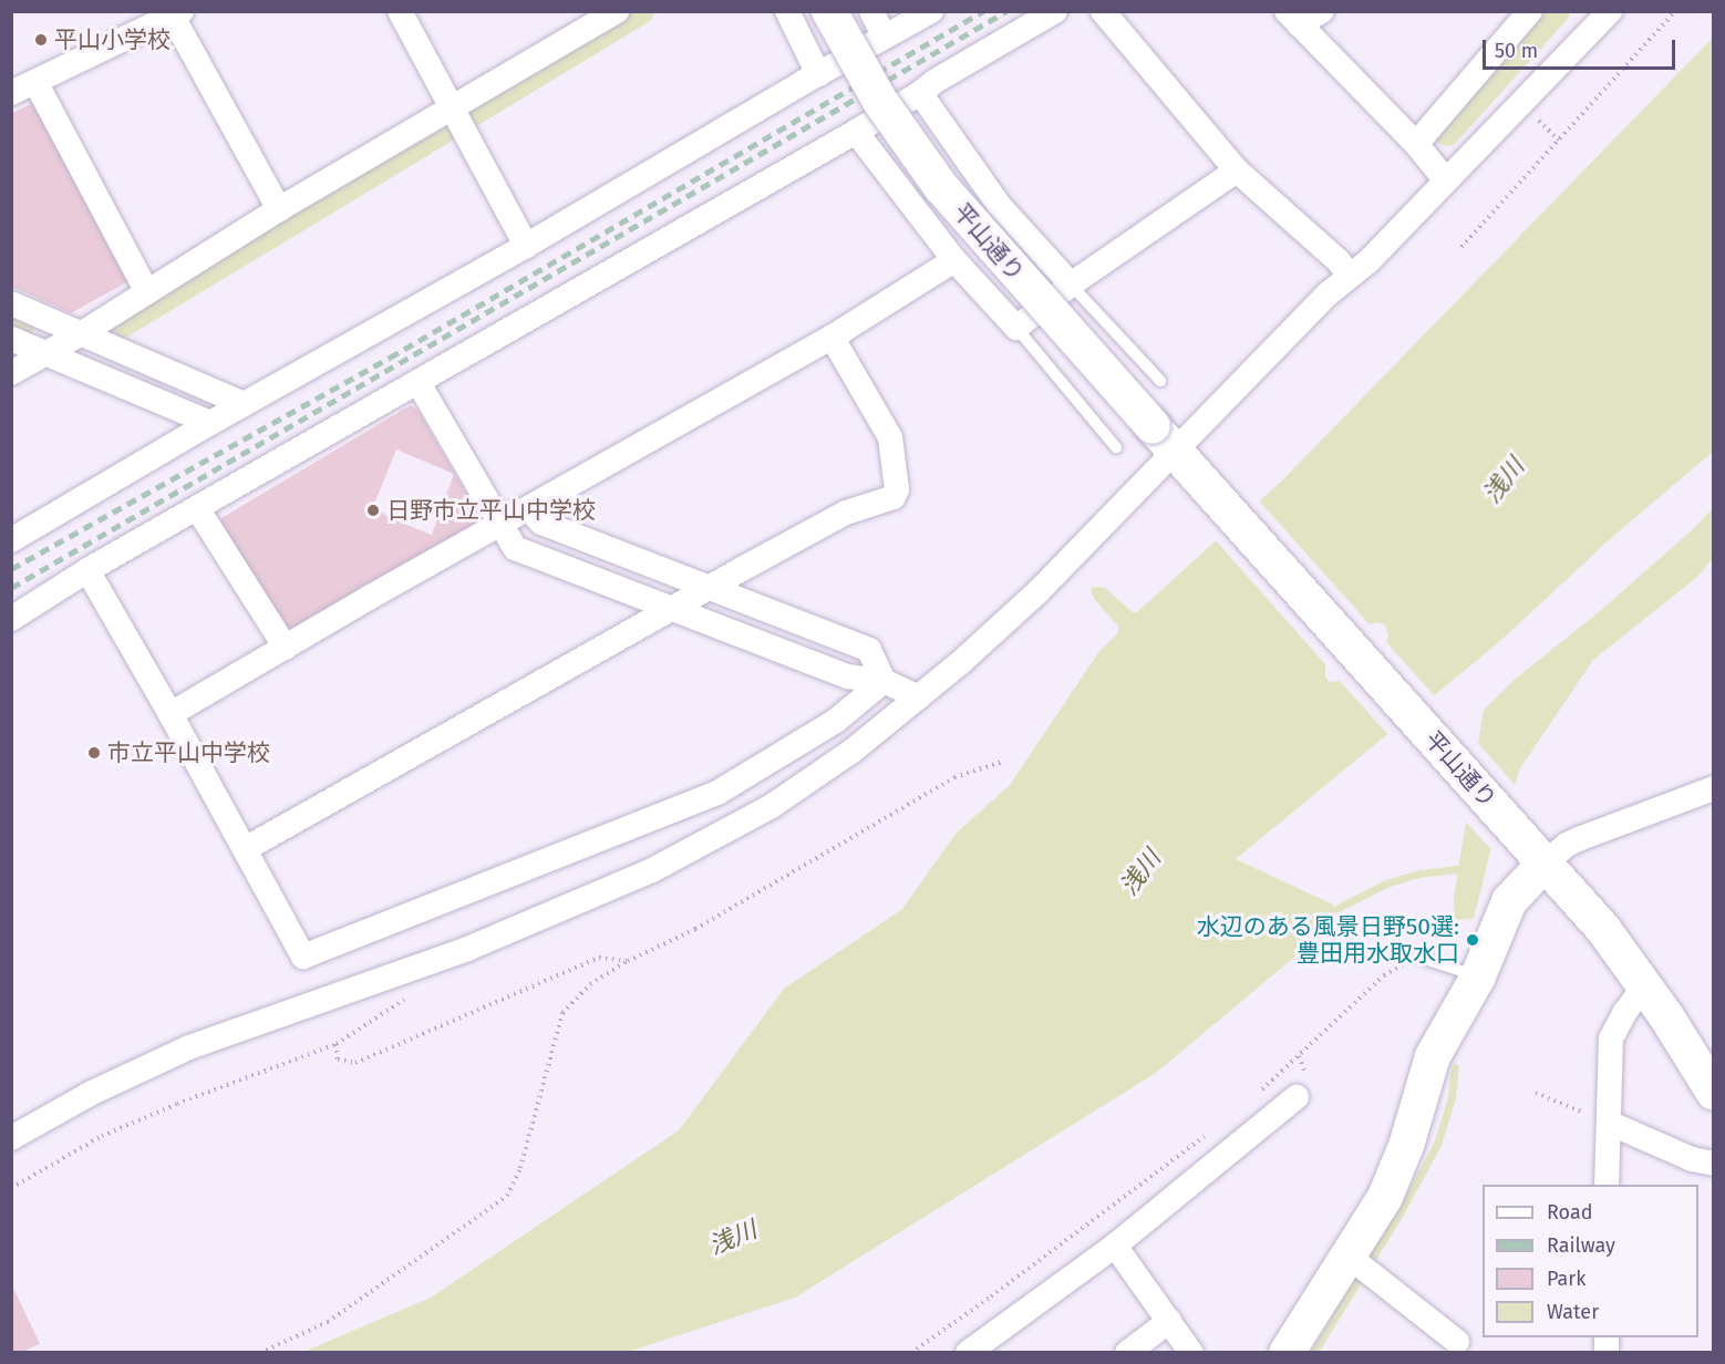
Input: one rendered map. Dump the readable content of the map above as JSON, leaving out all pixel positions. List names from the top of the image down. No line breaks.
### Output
{"streets":{"main road":["平山通り"]},"water":["浅川"],"places":["平山小学校","日野市立平山中学校","市立平山中学校","水辺のある風景日野50選: 豊田用水取水口"],"legend":["Road","Railway","Park","Water"],"scale_bar":"50 m"}
